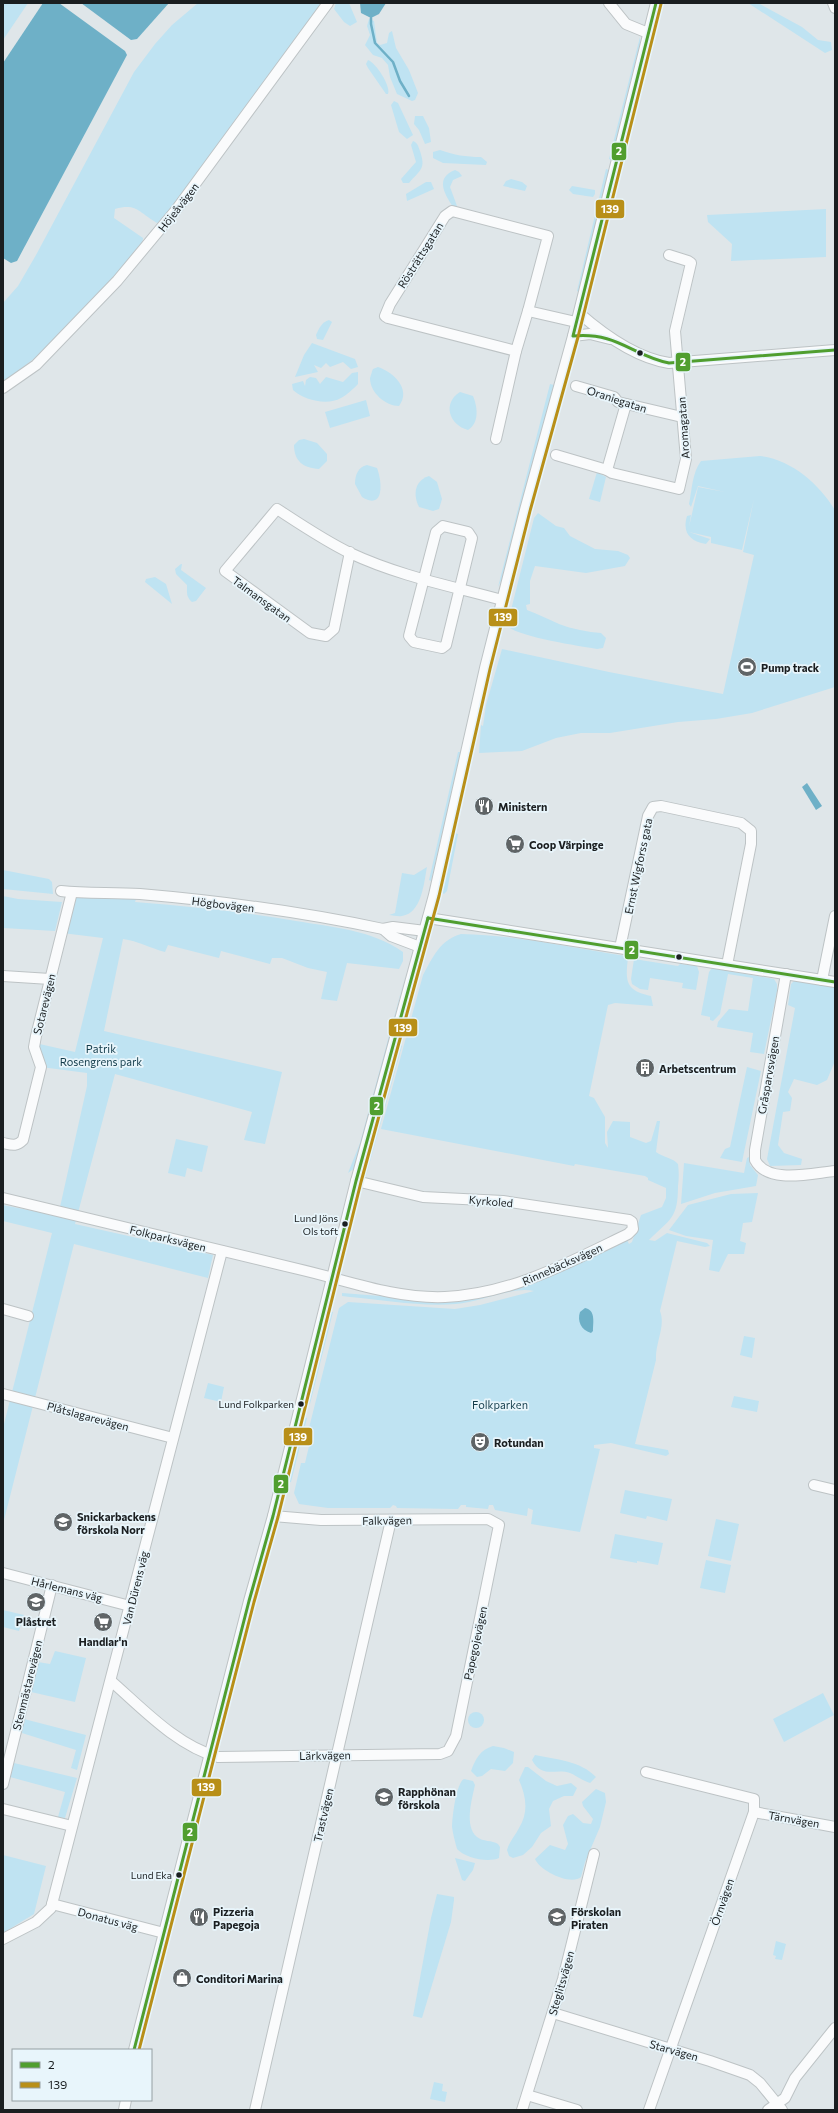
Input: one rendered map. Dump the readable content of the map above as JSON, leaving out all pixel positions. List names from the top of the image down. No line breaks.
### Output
{"streets":{"street":["Höjeåvägen","Rösträttsgatan","Oraniegatan","Aromagatan","Talmansgatan","Ernst Wigforss gata","Högbovägen","Sotarevägen","Gråsparvsvägen","Kyrkoled","Folkparksvägen","Rinnebäcksvägen","Plåtslagarevägen","Falkvägen","Van Dürens väg","Hårlemans väg","Papegojevägen","Stenmästarevägen","Lärkvägen","Trastvägen","Tärnvägen","Örnvägen","Donatus väg","Steglitsvägen","Starvägen"]},"crossings":[["Oraniegatan","Aromagatan"],["Högbovägen","Sotarevägen"],["Kyrkoled","Rinnebäcksvägen"],["Folkparksvägen","Rinnebäcksvägen"],["Folkparksvägen","Van Dürens väg"],["Plåtslagarevägen","Van Dürens väg"],["Falkvägen","Papegojevägen"],["Falkvägen","Trastvägen"],["Van Dürens väg","Hårlemans väg"],["Van Dürens väg","Donatus väg"],["Hårlemans väg","Stenmästarevägen"],["Papegojevägen","Lärkvägen"],["Lärkvägen","Trastvägen"],["Tärnvägen","Örnvägen"],["Örnvägen","Starvägen"],["Steglitsvägen","Starvägen"]],"parks":["Patrik Rosengrens park","Folkparken"],"places":{"sports":["Pump track"],"restaurant":["Ministern","Pizzeria Papegoja"],"supermarket":["Coop Värpinge","Handlar'n"],"building":["Arbetscentrum"],"other":["Lund Jöns Ols toft","Lund Folkparken","Lund Eka"],"theatre":["Rotundan"],"school or university":["Snickarbackens förskola Norr","Plåstret","Rapphönan förskola","Förskolan Piraten"],"shop":["Conditori Marina"]},"lines":["transit line 2","transit line 139"],"legend":["2","139"]}
